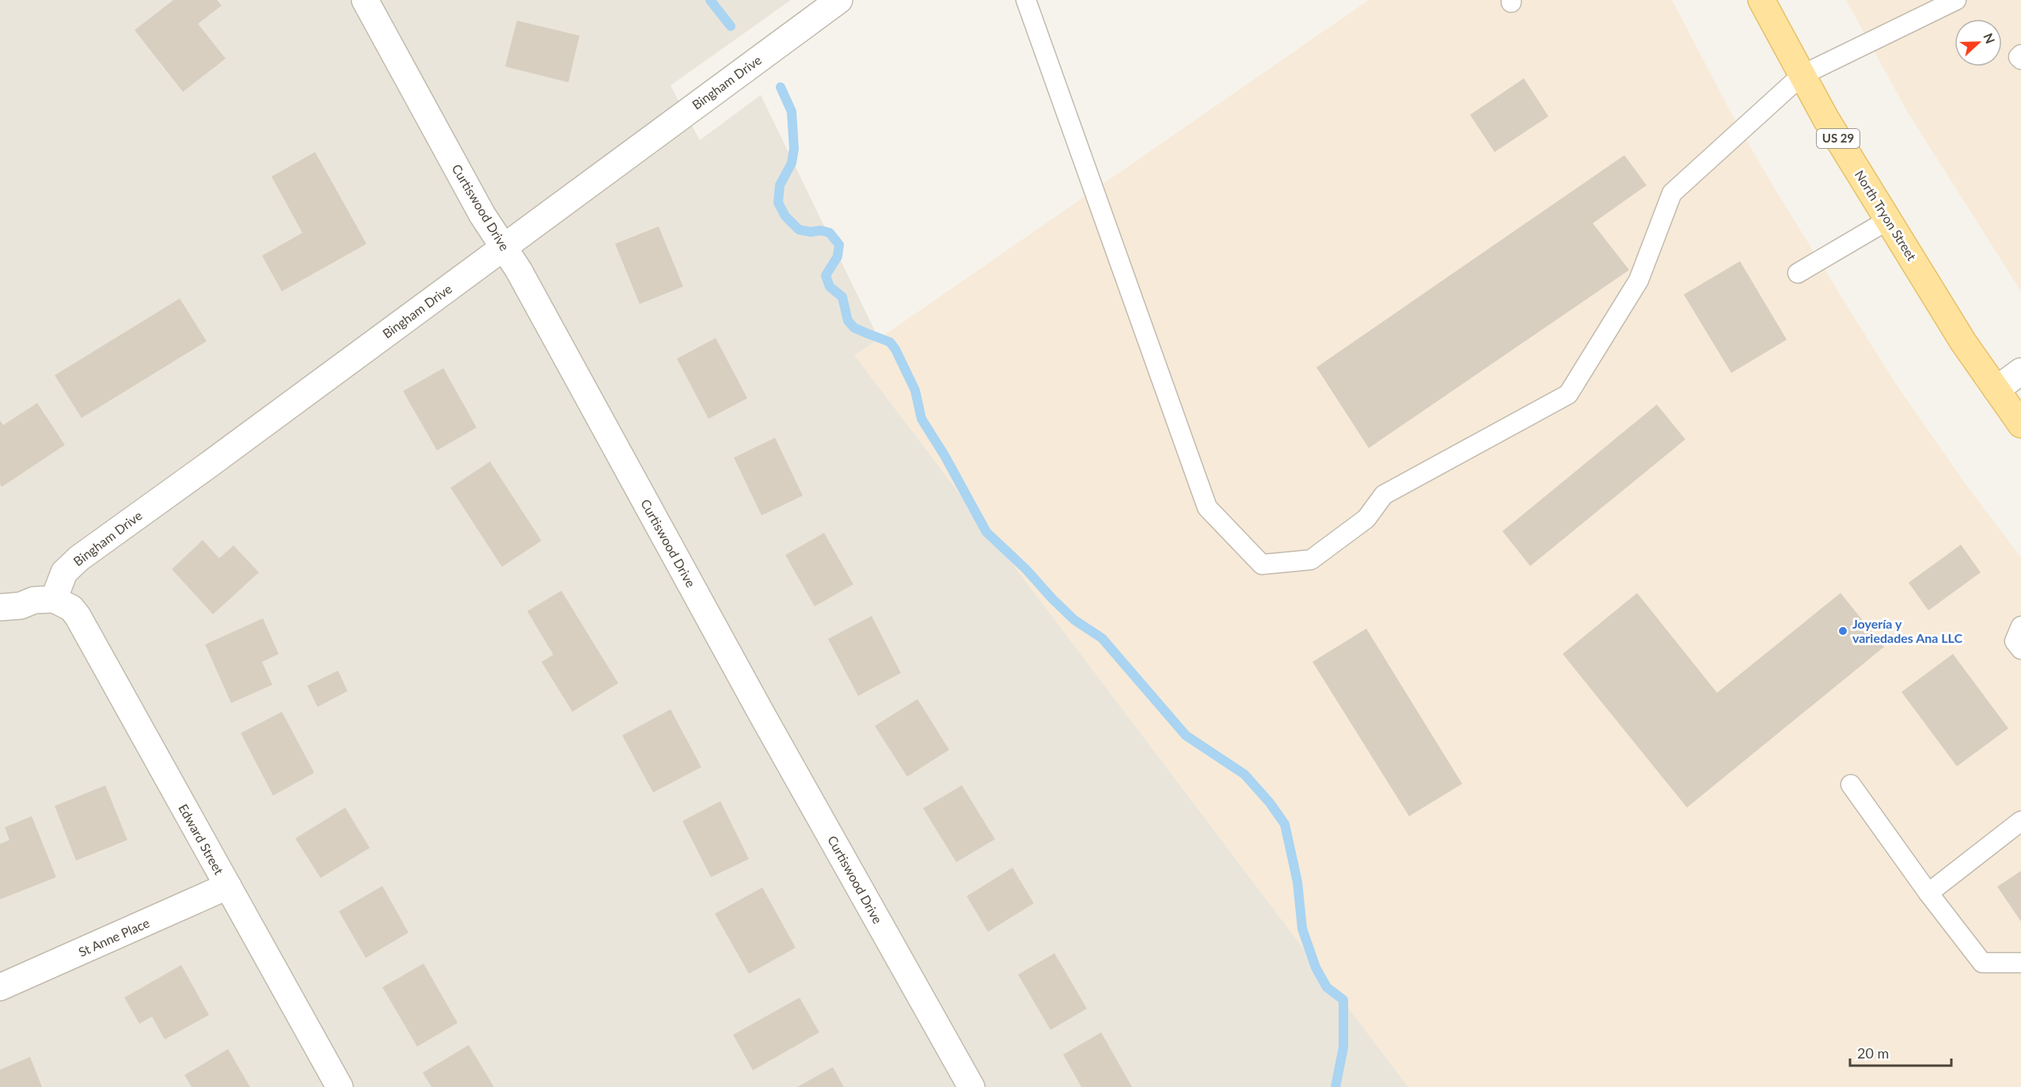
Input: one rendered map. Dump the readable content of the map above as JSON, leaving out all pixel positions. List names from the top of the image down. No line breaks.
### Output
{"streets":{"main road":["US 29","North Tryon Street"],"street":["Bingham Drive","Curtiswood Drive","Edward Street","St Anne Place"]},"crossings":[["Bingham Drive","Curtiswood Drive"],["Bingham Drive","Edward Street"],["Edward Street","St Anne Place"]],"places":["Joyería y variedades Ana LLC"],"scale_bar":"20 m","north":"right"}
